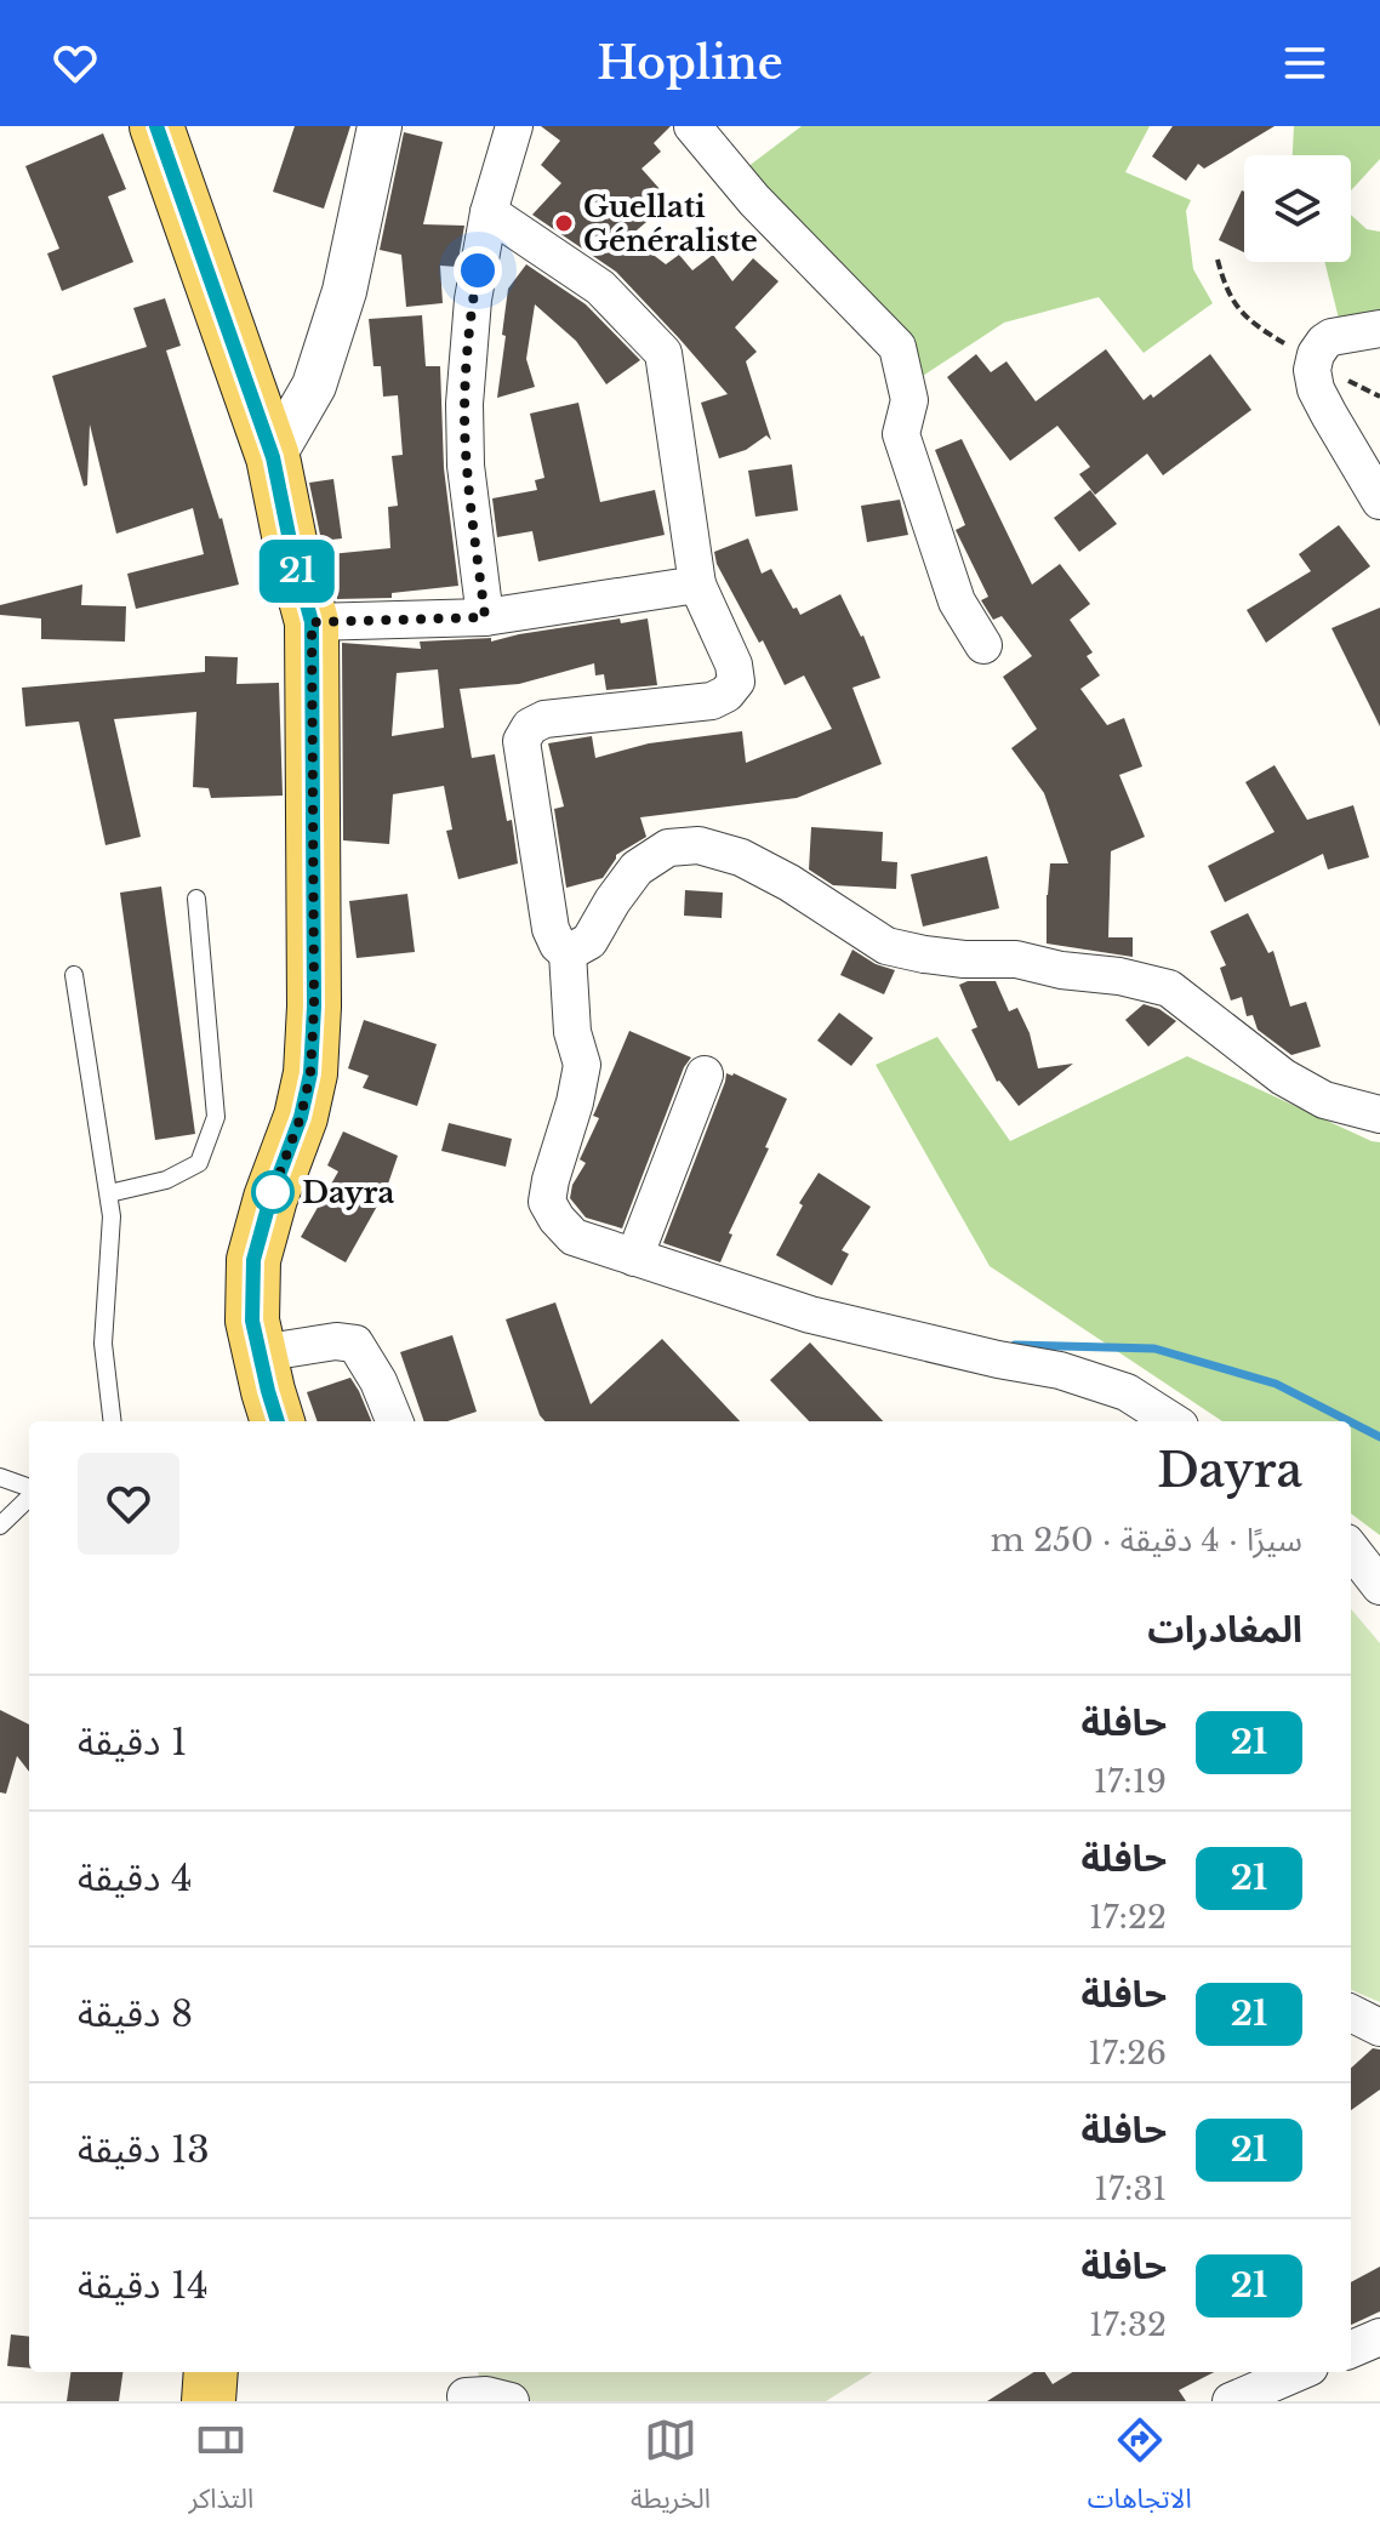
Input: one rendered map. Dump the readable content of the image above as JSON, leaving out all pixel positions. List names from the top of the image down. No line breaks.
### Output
{"places":["Guellati Généraliste","Dayra"],"lines":["bus line 21"],"page":{"header":"Hopline","on_map":"21","heading":[["Dayra","سيرًا · 4 دقيقة · 250 m"],"المغادرات"],"list":[{"mark":"21","name":"حافلة","note":"17:19","value":"1 دقيقة"},{"mark":"21","name":"حافلة","note":"17:22","value":"4 دقيقة"},{"mark":"21","name":"حافلة","note":"17:26","value":"8 دقيقة"},{"mark":"21","name":"حافلة","note":"17:31","value":"13 دقيقة"},{"mark":"21","name":"حافلة","note":"17:32","value":"14 دقيقة"}],"tabs":["الاتجاهات","الخريطة","التذاكر"]}}
